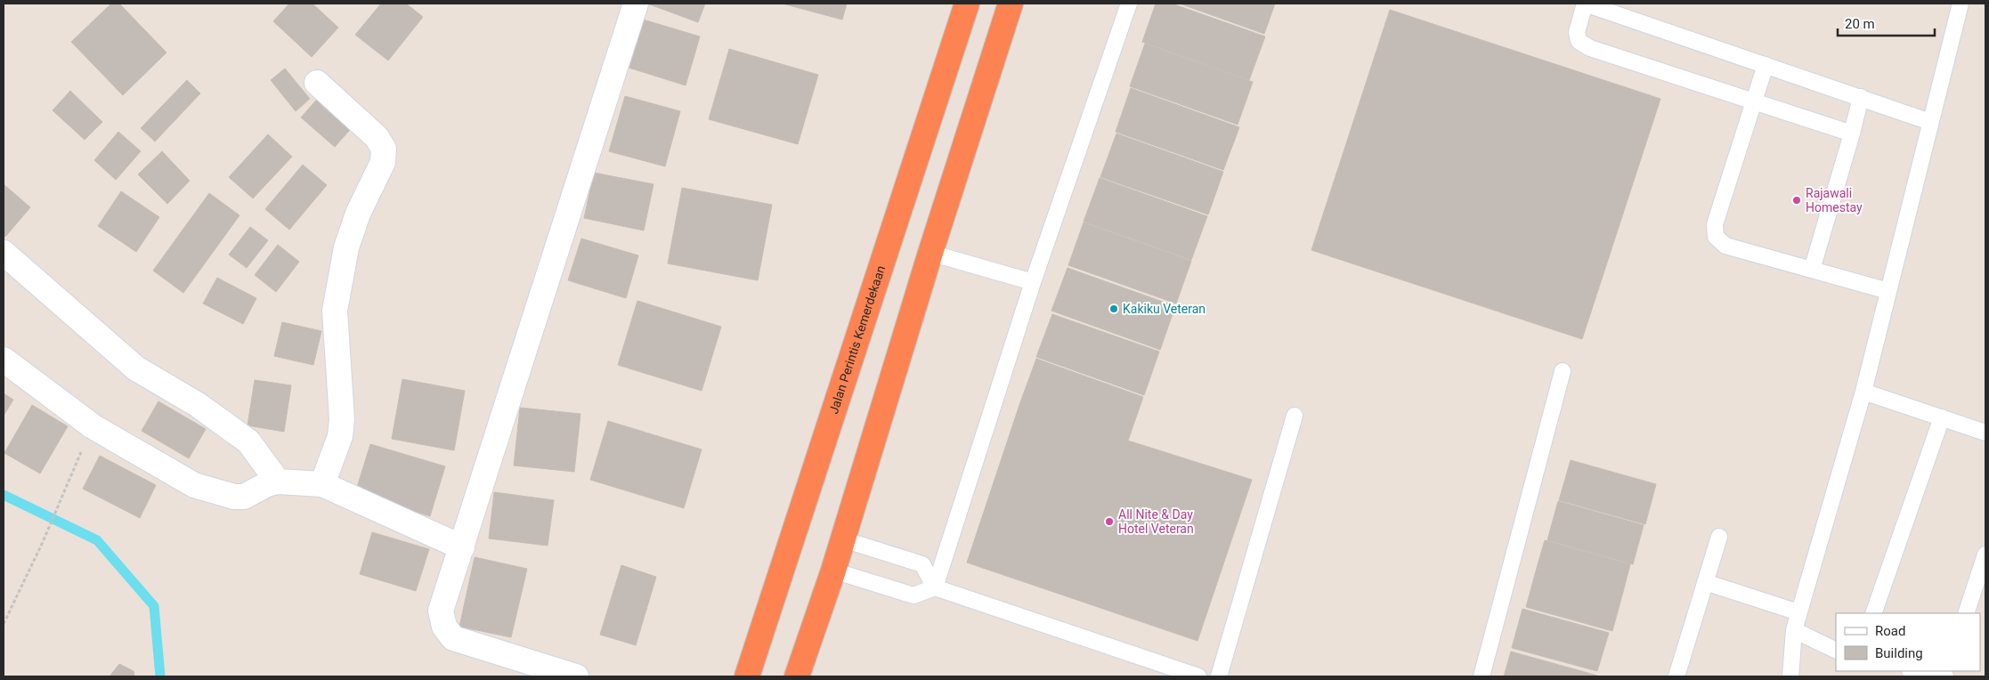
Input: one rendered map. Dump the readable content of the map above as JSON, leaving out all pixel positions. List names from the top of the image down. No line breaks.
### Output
{"streets":{"highway":["Jalan Perintis Kemerdekaan"]},"places":["Rajawali Homestay","Kakiku Veteran","All Nite & Day Hotel Veteran"],"legend":["Road","Building"],"scale_bar":"20 m"}
